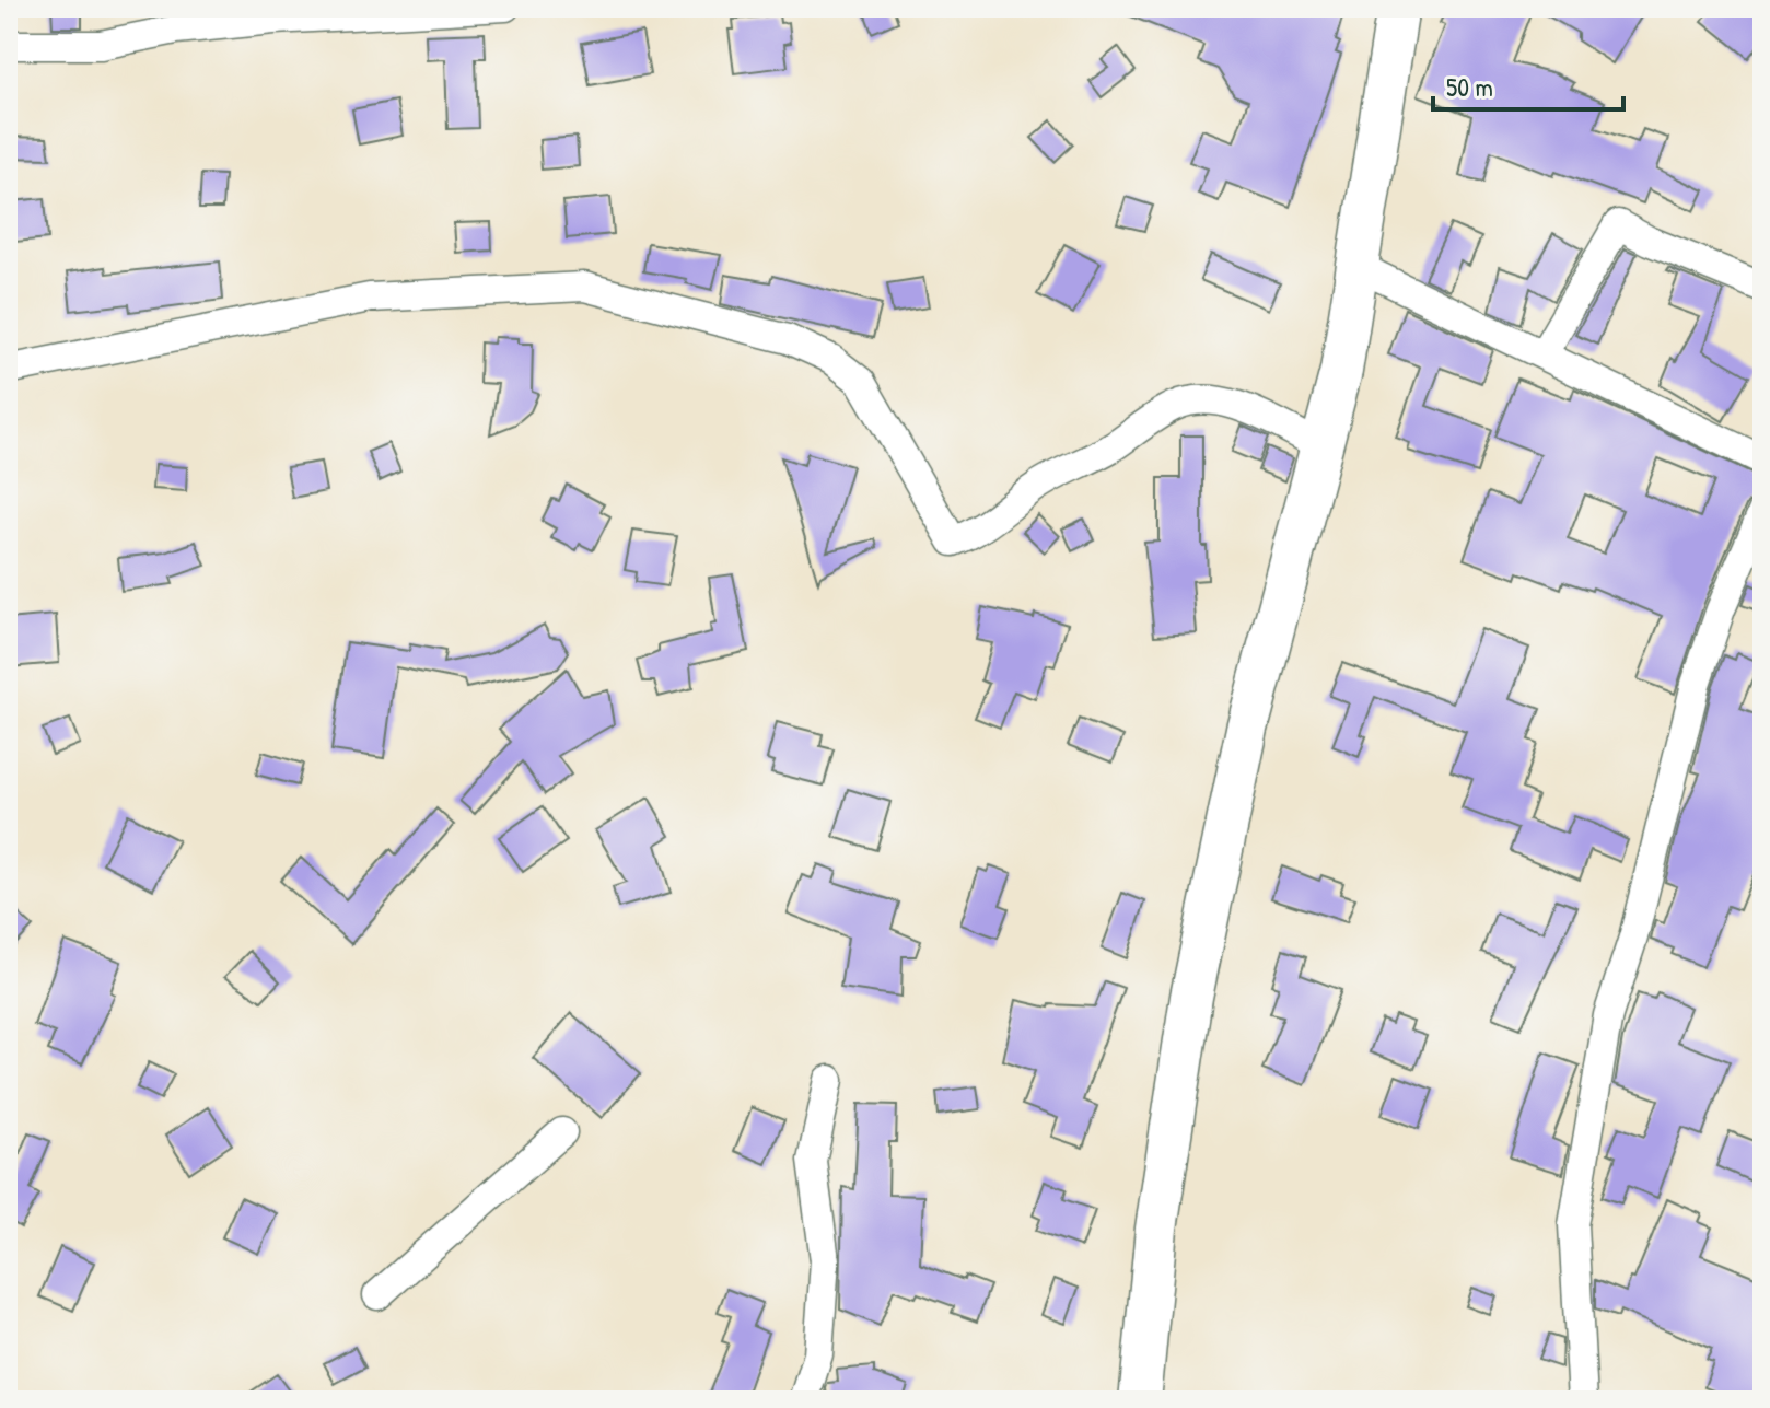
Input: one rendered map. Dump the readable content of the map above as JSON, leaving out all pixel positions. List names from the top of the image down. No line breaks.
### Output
{"scale_bar":"50 m"}
